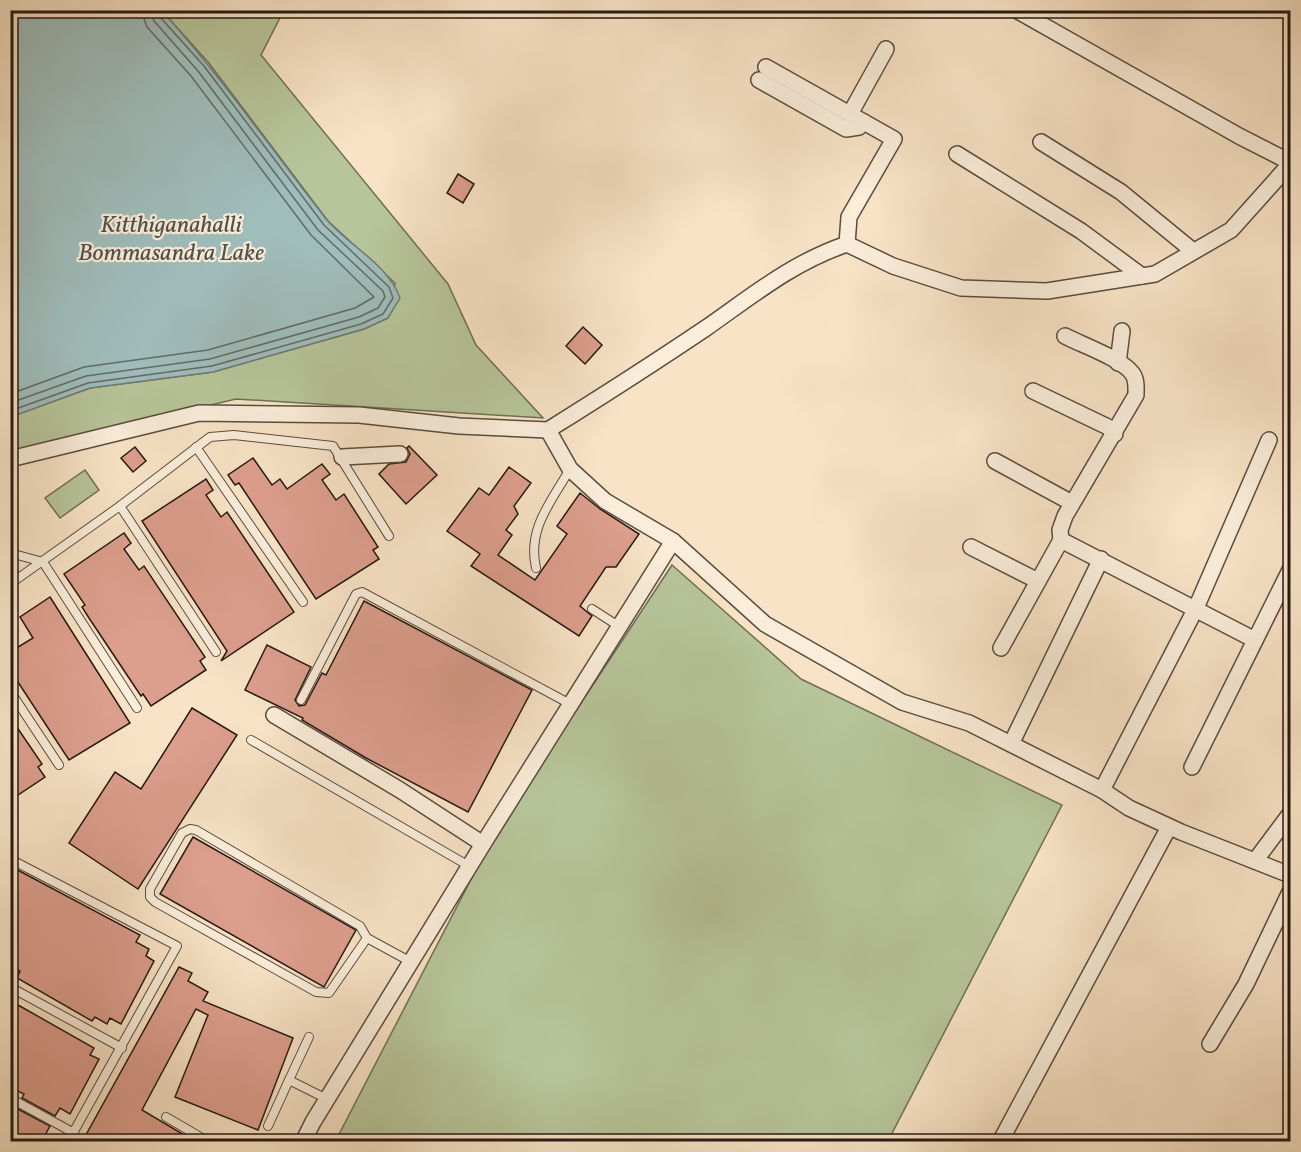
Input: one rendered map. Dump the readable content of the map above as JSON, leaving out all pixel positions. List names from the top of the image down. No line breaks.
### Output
{"water":["Kitthiganahalli Bommasandra Lake"]}
